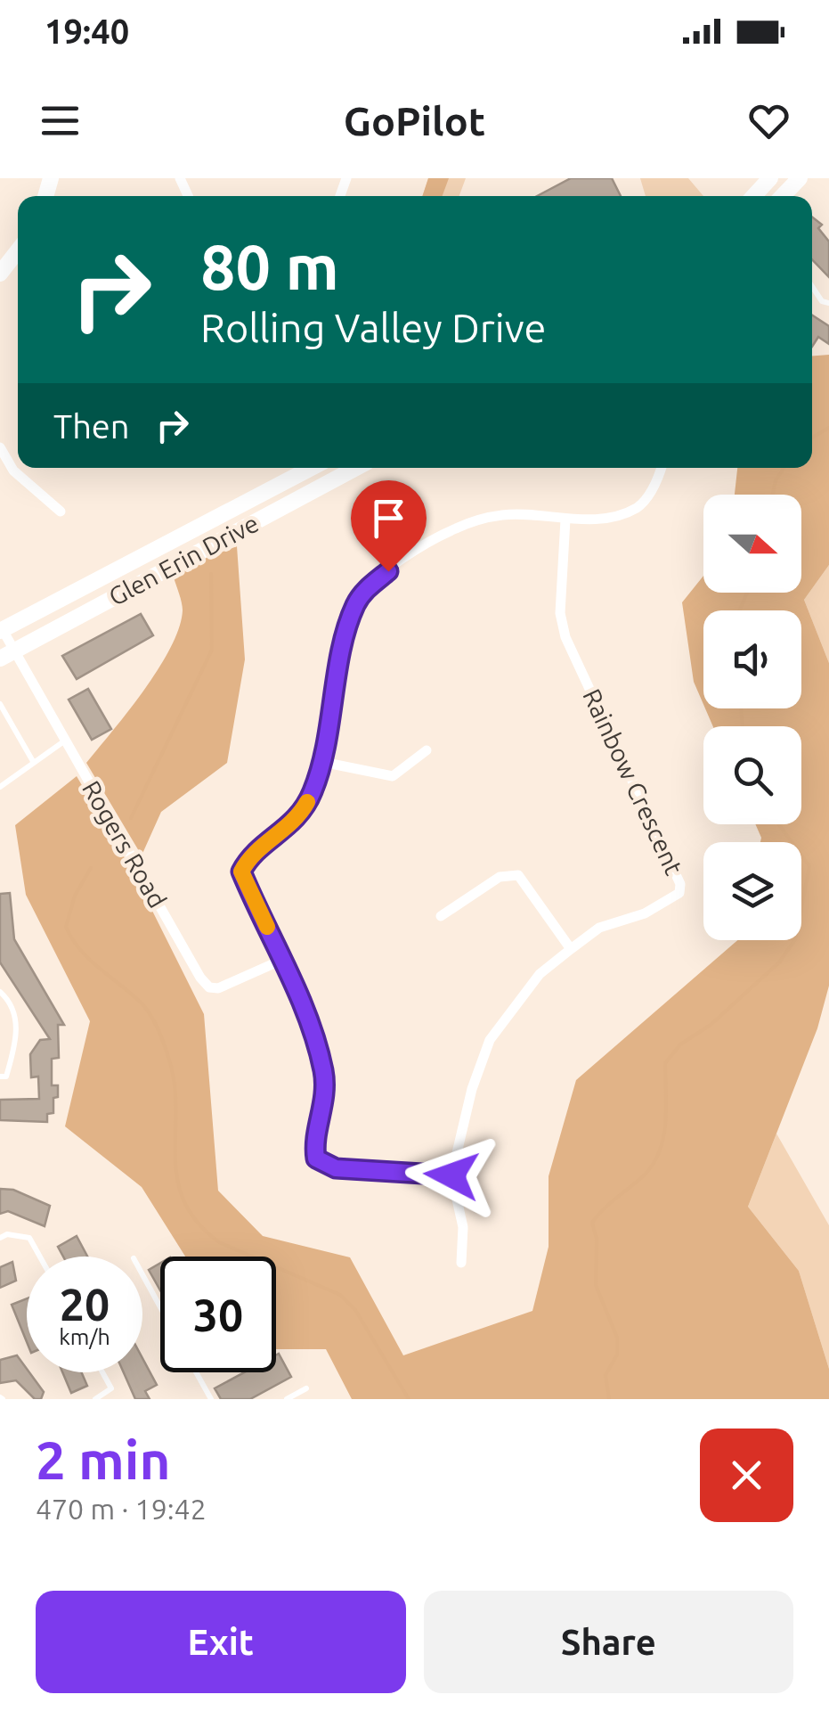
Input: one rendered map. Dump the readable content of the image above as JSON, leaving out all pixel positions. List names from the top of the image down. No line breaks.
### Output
{"streets":{"street":["Glen Erin Drive","Rainbow Crescent","Rogers Road"]},"crossings":[["Glen Erin Drive","Rogers Road"]],"north":"right","page":{"status":"19:40","header":"GoPilot","turn":["80 m","Rolling Valley Drive"],"then":"Then","speed":"20 km/h","limit":"30","heading":["2 min","470 m · 19:42"],"buttons":["Exit","Share"]}}
